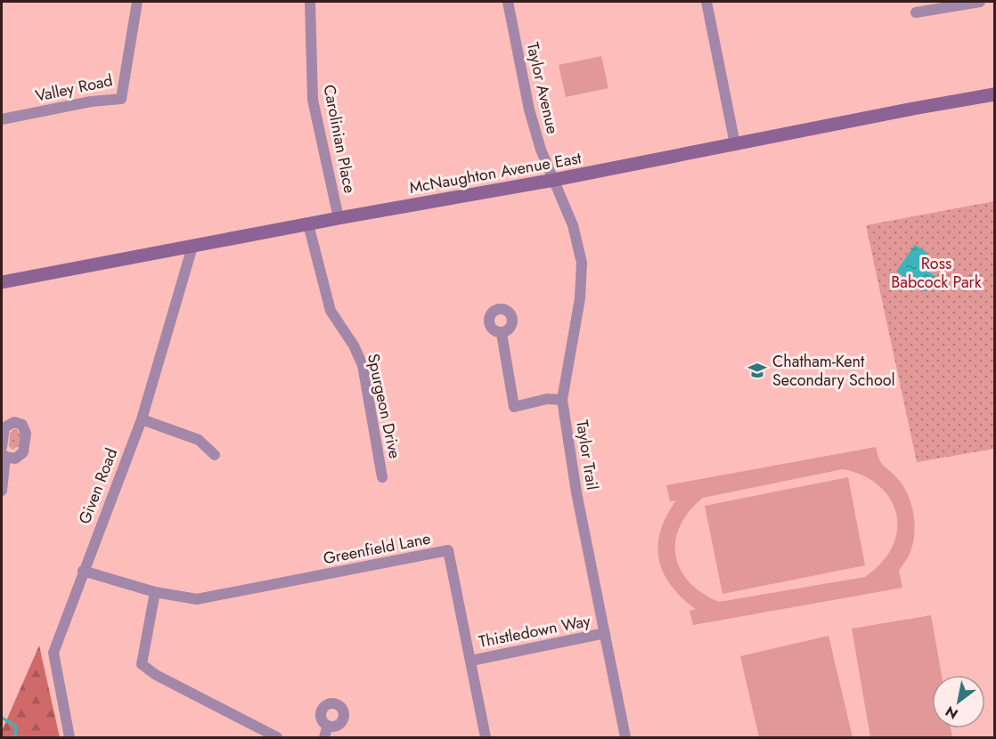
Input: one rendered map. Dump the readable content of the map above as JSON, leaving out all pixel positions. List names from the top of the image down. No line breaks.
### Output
{"streets":{"main road":["McNaughton Avenue East"],"street":["Valley Road","Taylor Avenue","Carolinian Place","Spurgeon Drive","Taylor Trail","Given Road","Greenfield Lane","Thistledown Way"]},"crossings":[["Taylor Avenue","McNaughton Avenue East"],["Taylor Avenue","Taylor Trail"],["Carolinian Place","McNaughton Avenue East"],["McNaughton Avenue East","Spurgeon Drive"],["McNaughton Avenue East","Taylor Trail"],["McNaughton Avenue East","Given Road"],["Taylor Trail","Thistledown Way"],["Given Road","Greenfield Lane"],["Greenfield Lane","Thistledown Way"]],"parks":["Ross Babcock Park"],"places":{"school or university":["Chatham-Kent Secondary School"]},"north":"bottom left"}
